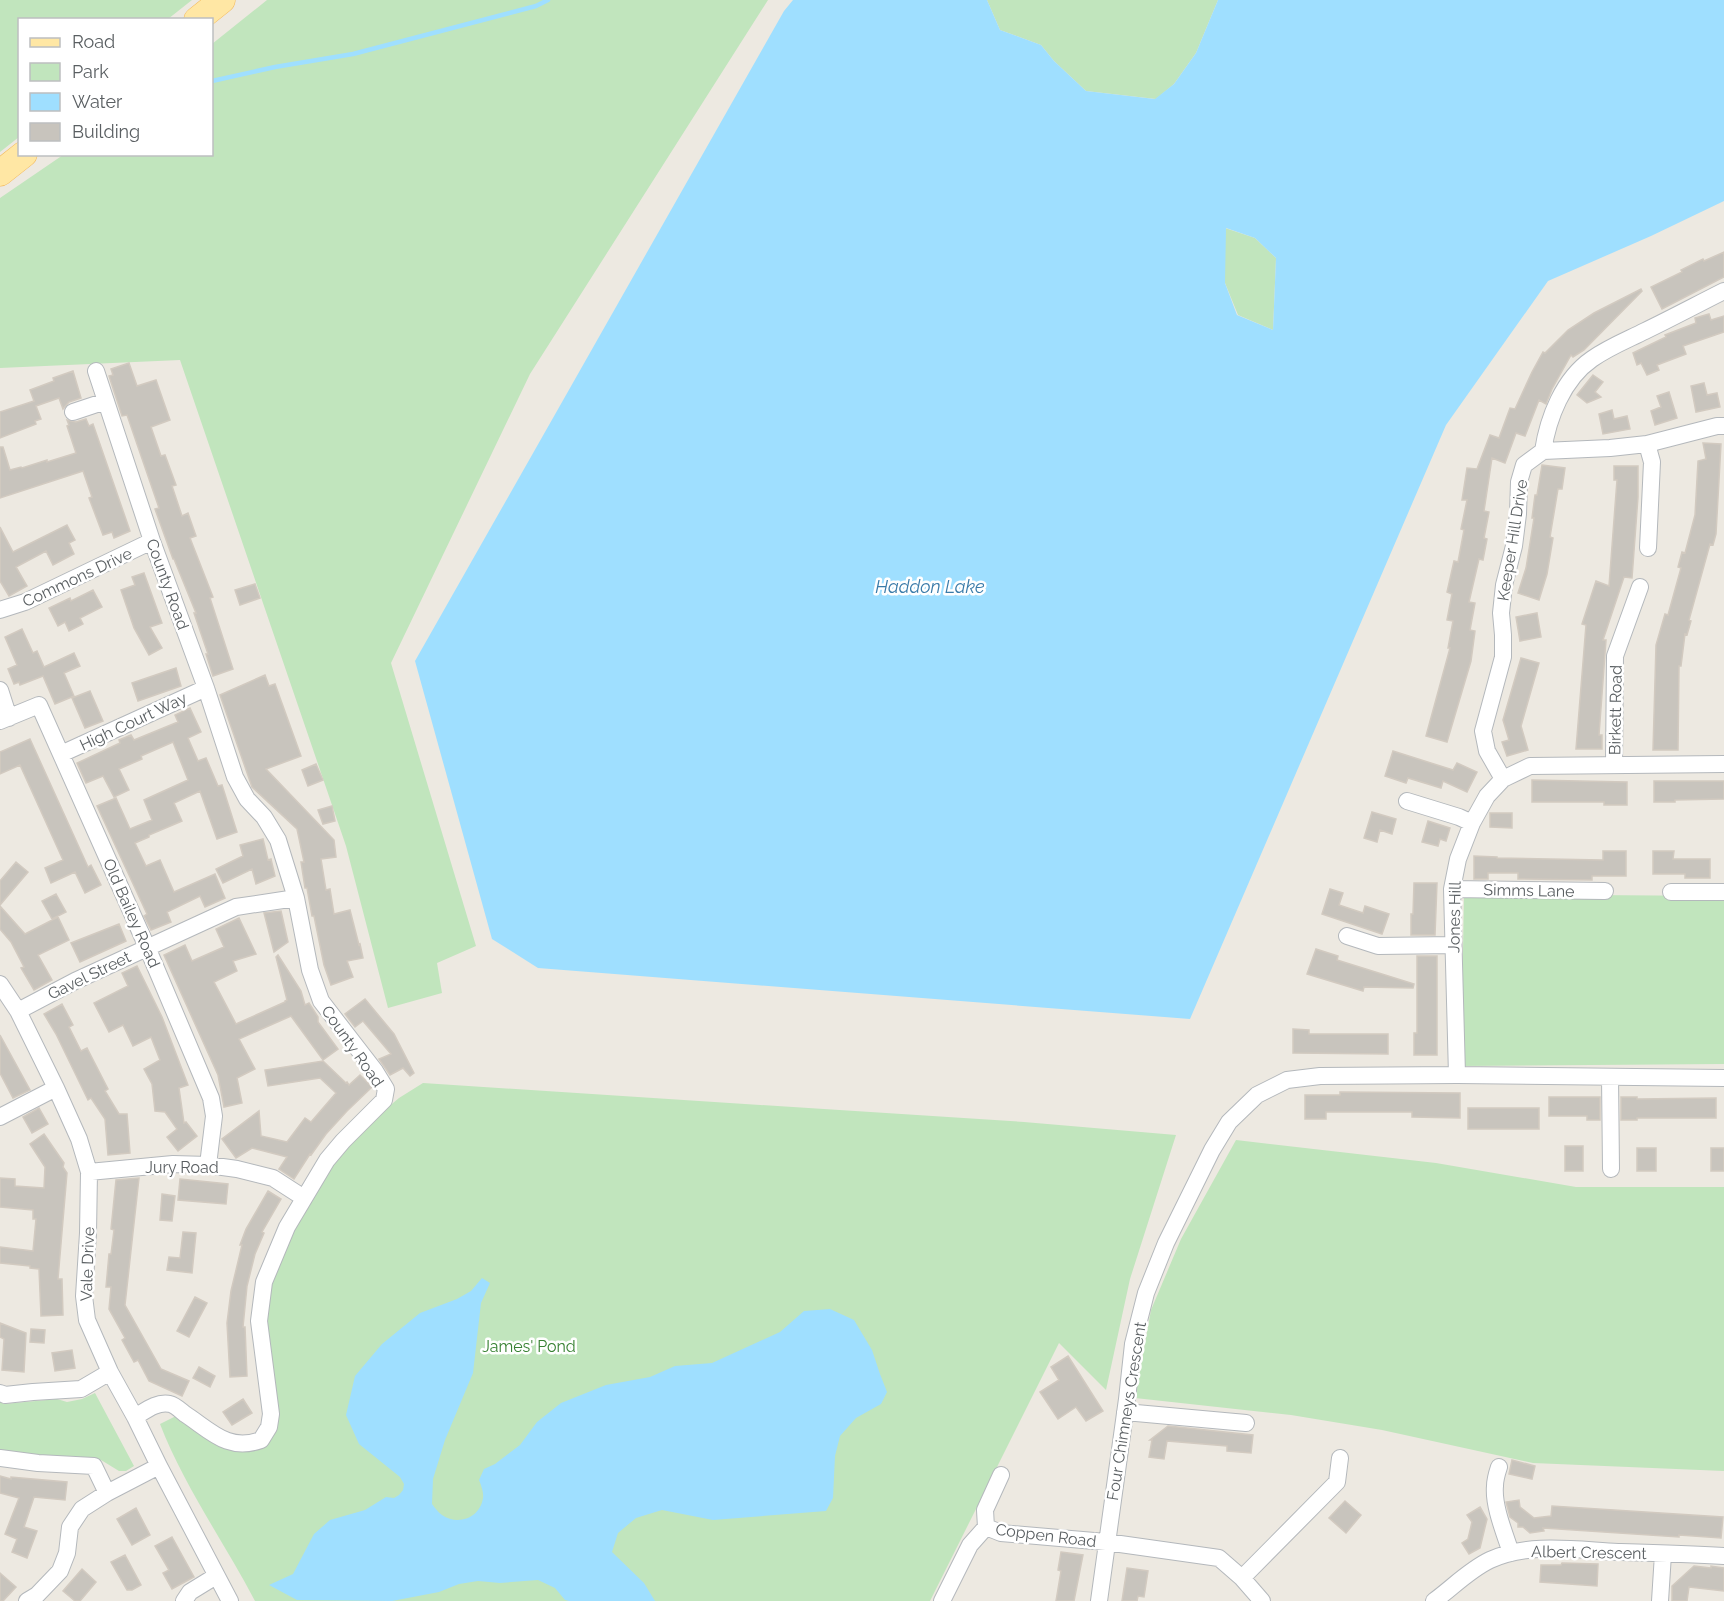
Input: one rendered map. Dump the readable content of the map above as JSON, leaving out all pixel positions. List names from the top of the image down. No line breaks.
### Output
{"streets":{"street":["Keeper Hill Drive","Commons Drive","County Road","Birkett Road","High Court Way","Simms Lane","Old Bailey Road","Jones Hill","Gavel Street","Jury Road","Vale Drive","Four Chimneys Crescent","Coppen Road","Albert Crescent"]},"crossings":[["Keeper Hill Drive","Jones Hill"],["Commons Drive","County Road"],["County Road","High Court Way"],["County Road","Gavel Street"],["County Road","Jury Road"],["County Road","Vale Drive"],["Birkett Road","Jones Hill"],["High Court Way","Old Bailey Road"],["Simms Lane","Jones Hill"],["Old Bailey Road","Gavel Street"],["Old Bailey Road","Jury Road"],["Jones Hill","Four Chimneys Crescent"],["Gavel Street","Vale Drive"],["Jury Road","Vale Drive"],["Four Chimneys Crescent","Coppen Road"]],"water":["Haddon Lake"],"parks":["James' Pond"],"legend":["Road","Park","Water","Building"]}
